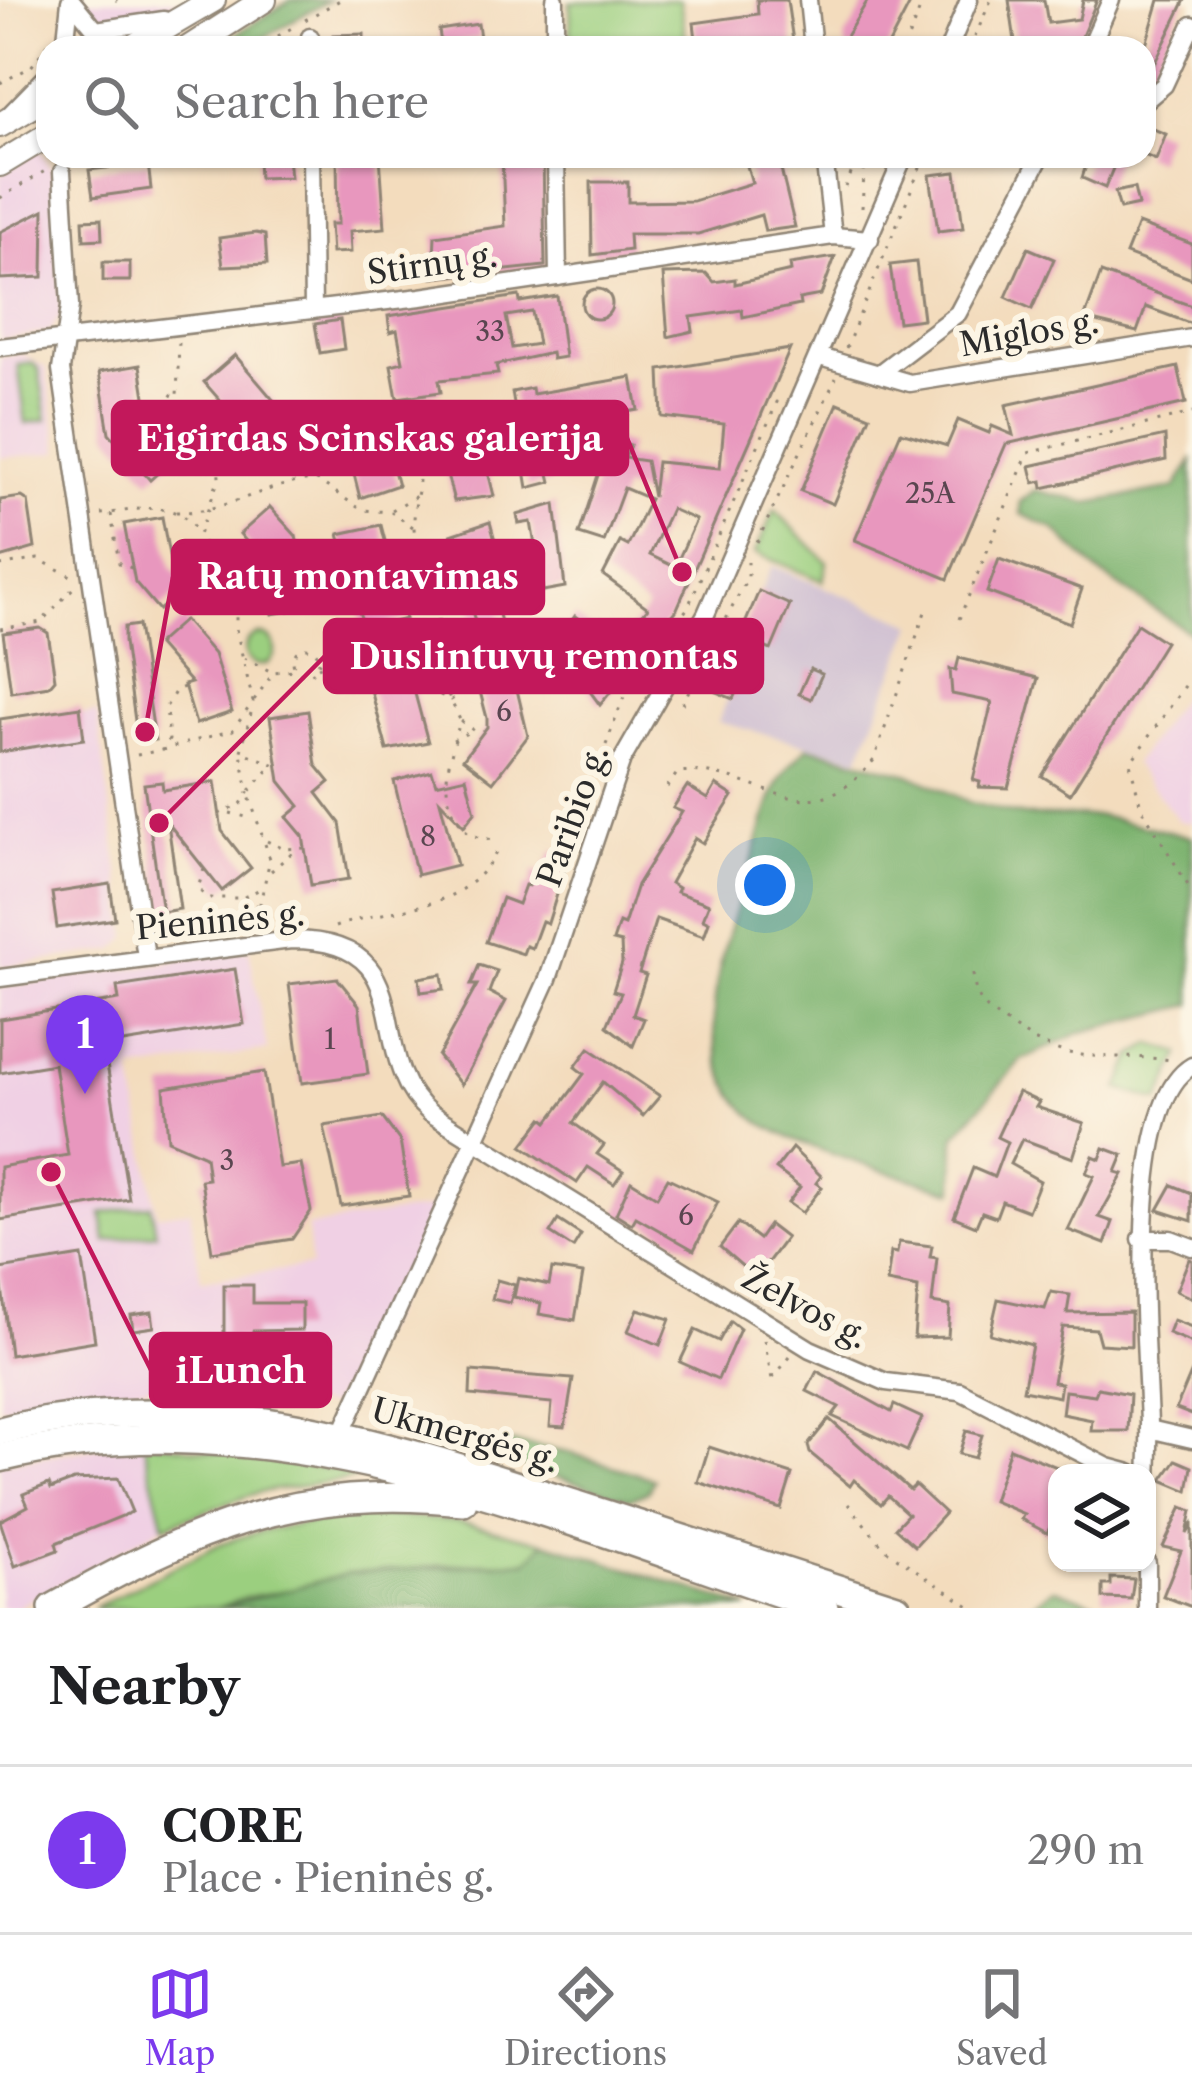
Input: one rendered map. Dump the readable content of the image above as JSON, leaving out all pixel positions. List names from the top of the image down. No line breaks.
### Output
{"streets":{"highway":["Ukmergės g."],"street":["Stirnų g.","Miglos g.","Paribio g.","Pieninės g.","Želvos g."]},"crossings":[["Stirnų g.","Paribio g."],["Miglos g.","Paribio g."],["Paribio g.","Pieninės g."],["Paribio g.","Želvos g."],["Paribio g.","Ukmergės g."],["Pieninės g.","Želvos g."]],"places":["Eigirdas Scinskas galerija","Ratų montavimas","Duslintuvų remontas","iLunch"],"house_numbers":["33","25A","6","8","1","3","6"],"page":{"search":"Search here","pins":"1","heading":"Nearby","list":[{"mark":"1","name":"CORE","note":"Place · Pieninės g.","value":"290 m"}],"nav":["Map","Directions","Saved"]}}
